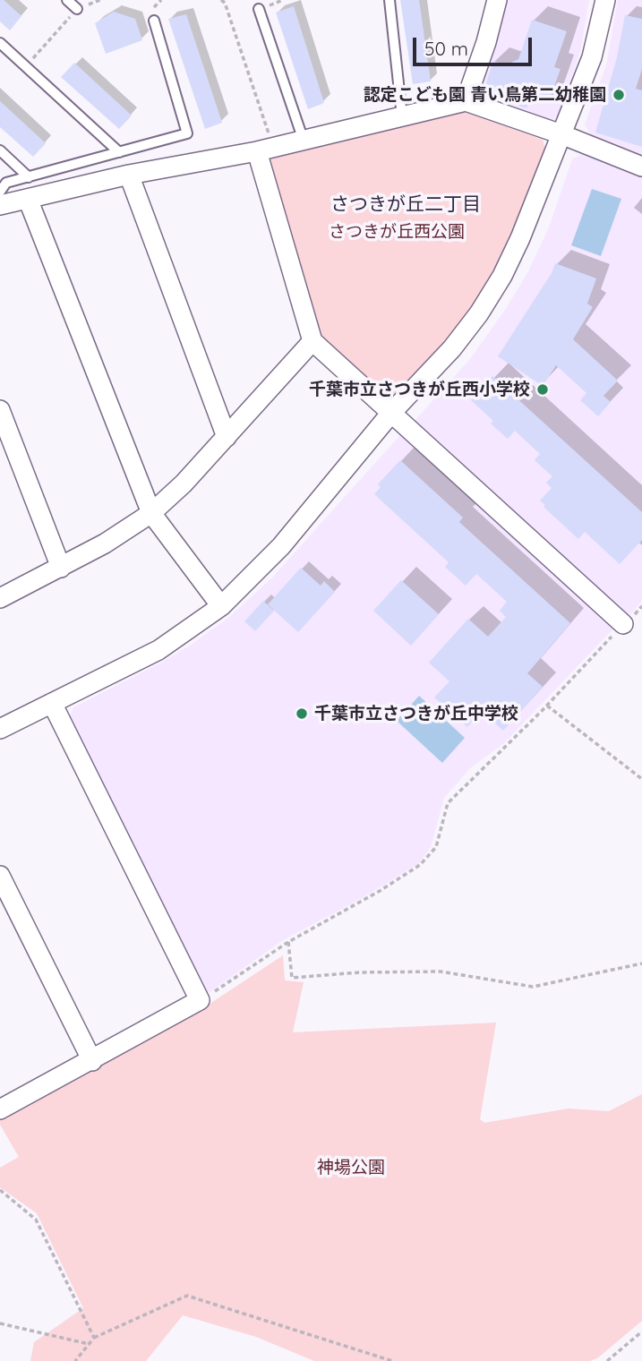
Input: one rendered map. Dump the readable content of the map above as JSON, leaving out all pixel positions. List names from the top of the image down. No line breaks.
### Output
{"districts":["さつきが丘二丁目"],"parks":["さつきが丘西公園","神場公園"],"places":["認定こども園 青い鳥第二幼稚園","千葉市立さつきが丘西小学校","千葉市立さつきが丘中学校"],"scale_bar":"50 m"}
